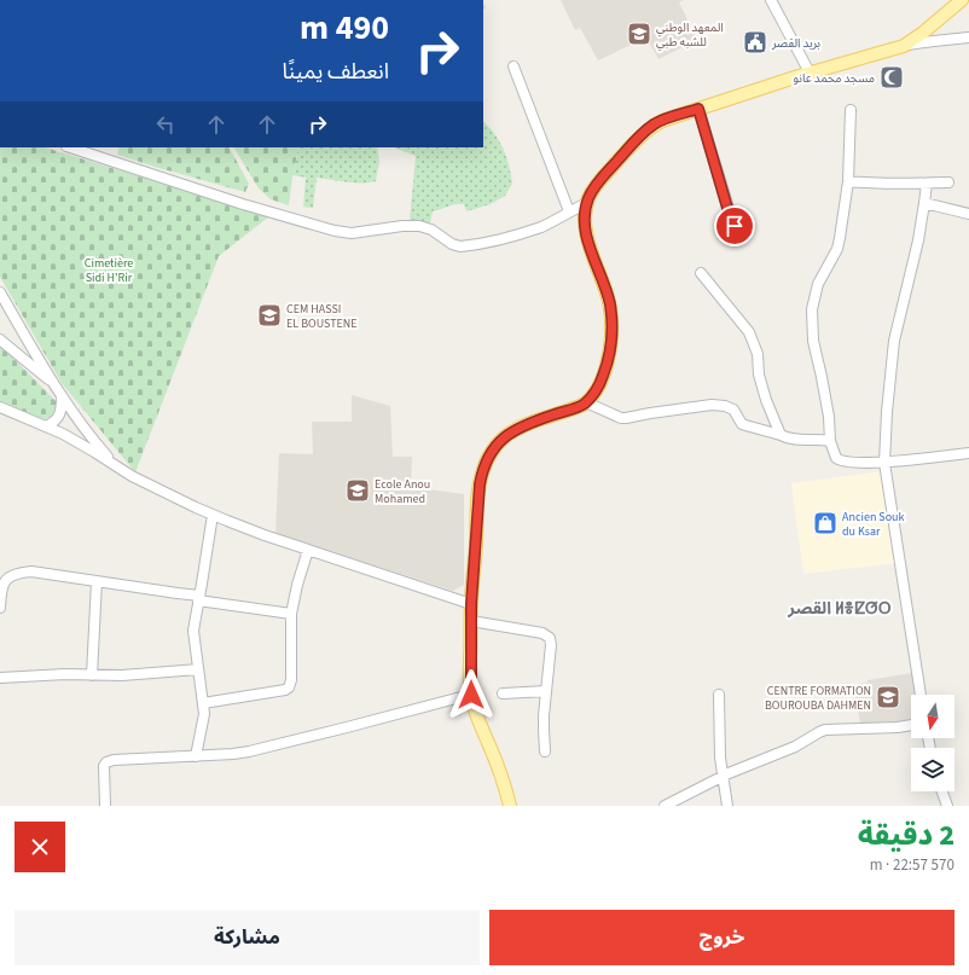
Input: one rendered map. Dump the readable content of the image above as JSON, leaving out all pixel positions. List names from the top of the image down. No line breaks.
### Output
{"districts":["القصر ⵍⴻⵇⵚⵔ"],"parks":["Cimetière Sidi H'Rir"],"places":{"school or university":["المعهد الوطني للشبه طبي","CEM HASSI EL BOUSTENE","Ecole Anou Mohamed","CENTRE FORMATION BOUROUBA DAHMEN"],"public building":["بريد القصر"],"mosque":["مسجد محمد عانو"],"shop":["Ancien Souk du Ksar"]},"north":"bottom","page":{"turn":["490 m","انعطف يمينًا"],"heading":["2 دقيقة","570 m · 22:57"],"buttons":["خروج","مشاركة"]}}
